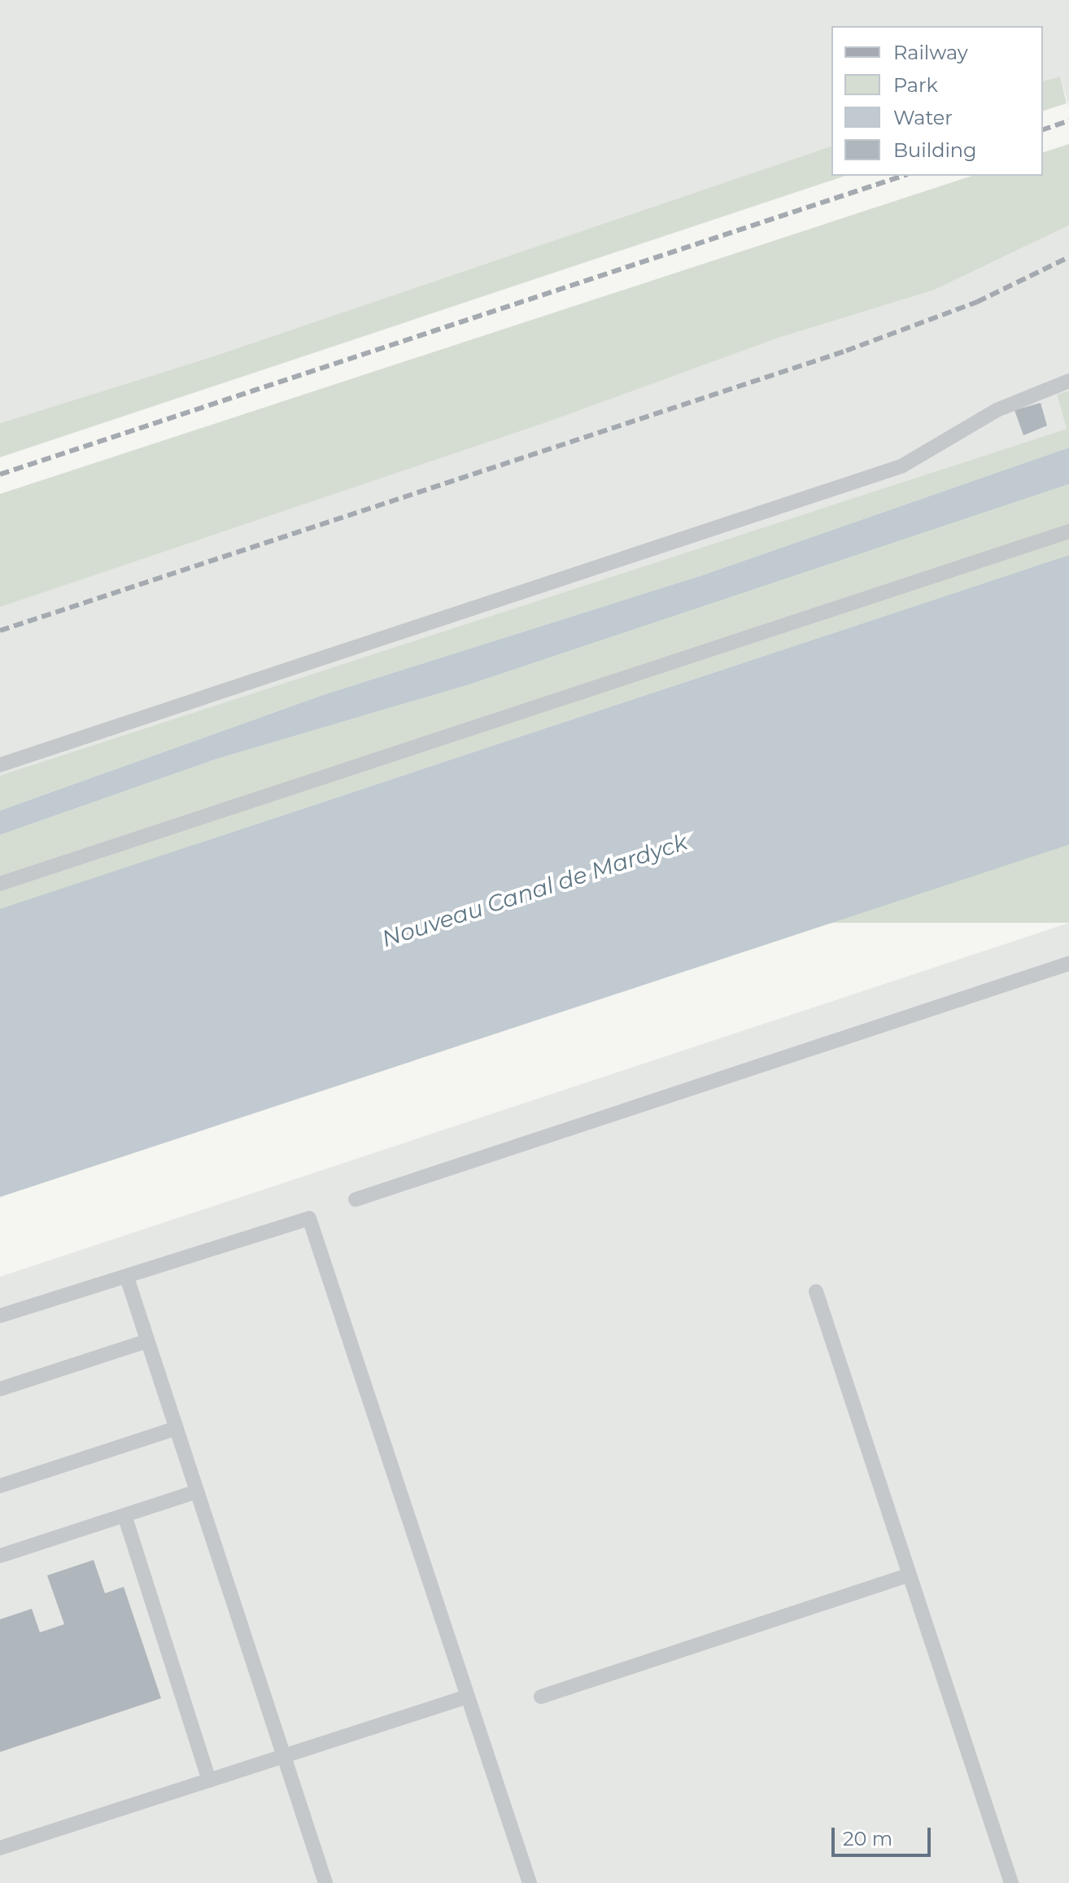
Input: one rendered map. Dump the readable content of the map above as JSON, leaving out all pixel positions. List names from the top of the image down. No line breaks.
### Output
{"water":["Nouveau Canal de Mardyck"],"legend":["Railway","Park","Water","Building"],"scale_bar":"20 m"}
